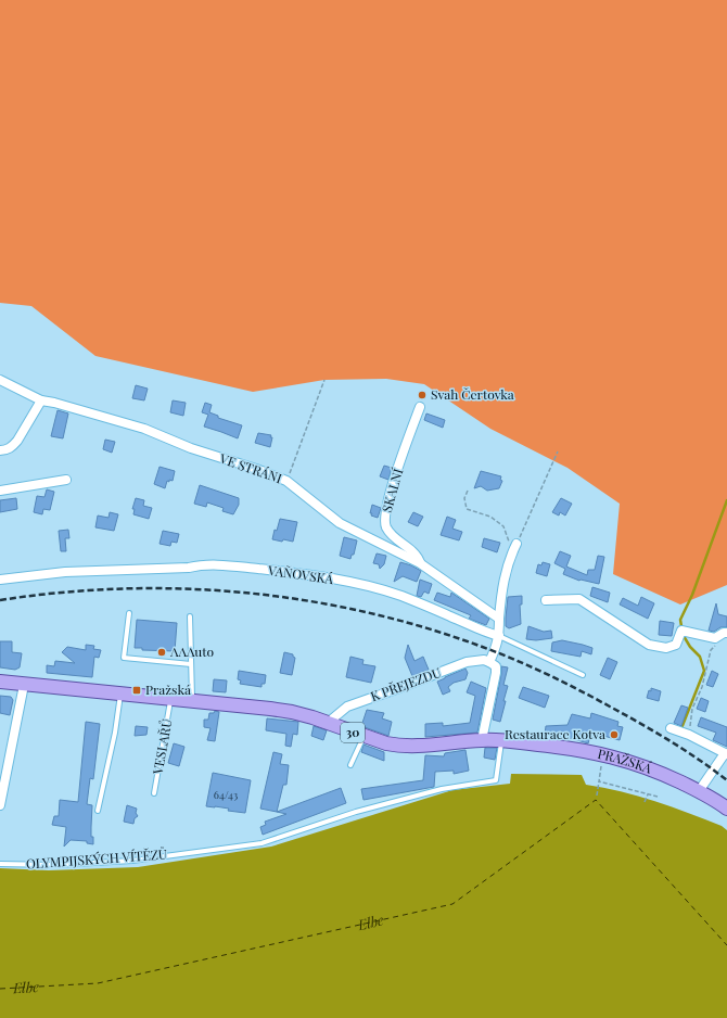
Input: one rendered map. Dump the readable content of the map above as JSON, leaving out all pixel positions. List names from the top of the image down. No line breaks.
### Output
{"streets":{"main road":["30","PRAŽSKÁ"],"street":["VE STRÁNI","SKALNÍ","VAŇOVSKÁ","K PŘEJEZDU"],"lane":["VESLAŘŮ","OLYMPIJSKÝCH VÍTĚZŮ"]},"crossings":[["VE STRÁNI","SKALNÍ"],["K PŘEJEZDU","PRAŽSKÁ"],["VESLAŘŮ","PRAŽSKÁ"],["PRAŽSKÁ","OLYMPIJSKÝCH VÍTĚZŮ"]],"water":["Elbe"],"places":{"other":["Svah Čertovka","AAAuto","Restaurace Kotva"],"transit":["Pražská"]},"house_numbers":["64/43"]}
